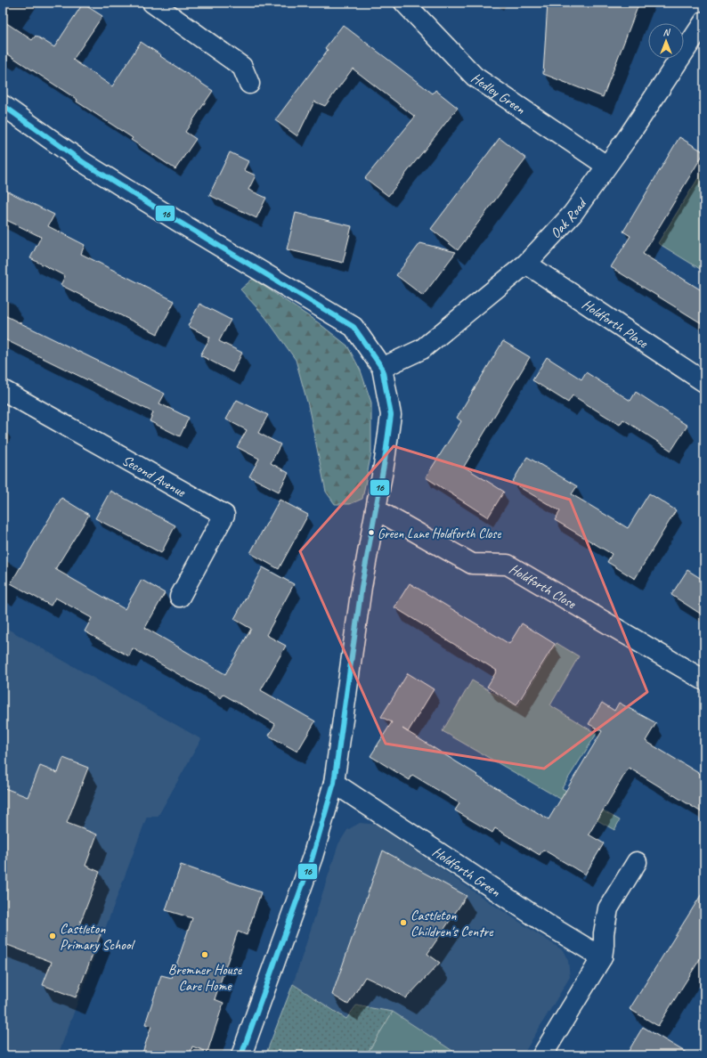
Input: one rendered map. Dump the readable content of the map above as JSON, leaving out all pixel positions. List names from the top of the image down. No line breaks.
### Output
{"streets":{"street":["Hedley Green","Oak Road","Holdforth Place","Second Avenue","Holdforth Close","Holdforth Green"]},"crossings":[["Hedley Green","Oak Road"],["Oak Road","Holdforth Place"]],"places":["Green Lane Holdforth Close","Castleton Children's Centre","Castleton Primary School","Bremner House Care Home"],"lines":["transit line 16"],"north":"top"}
